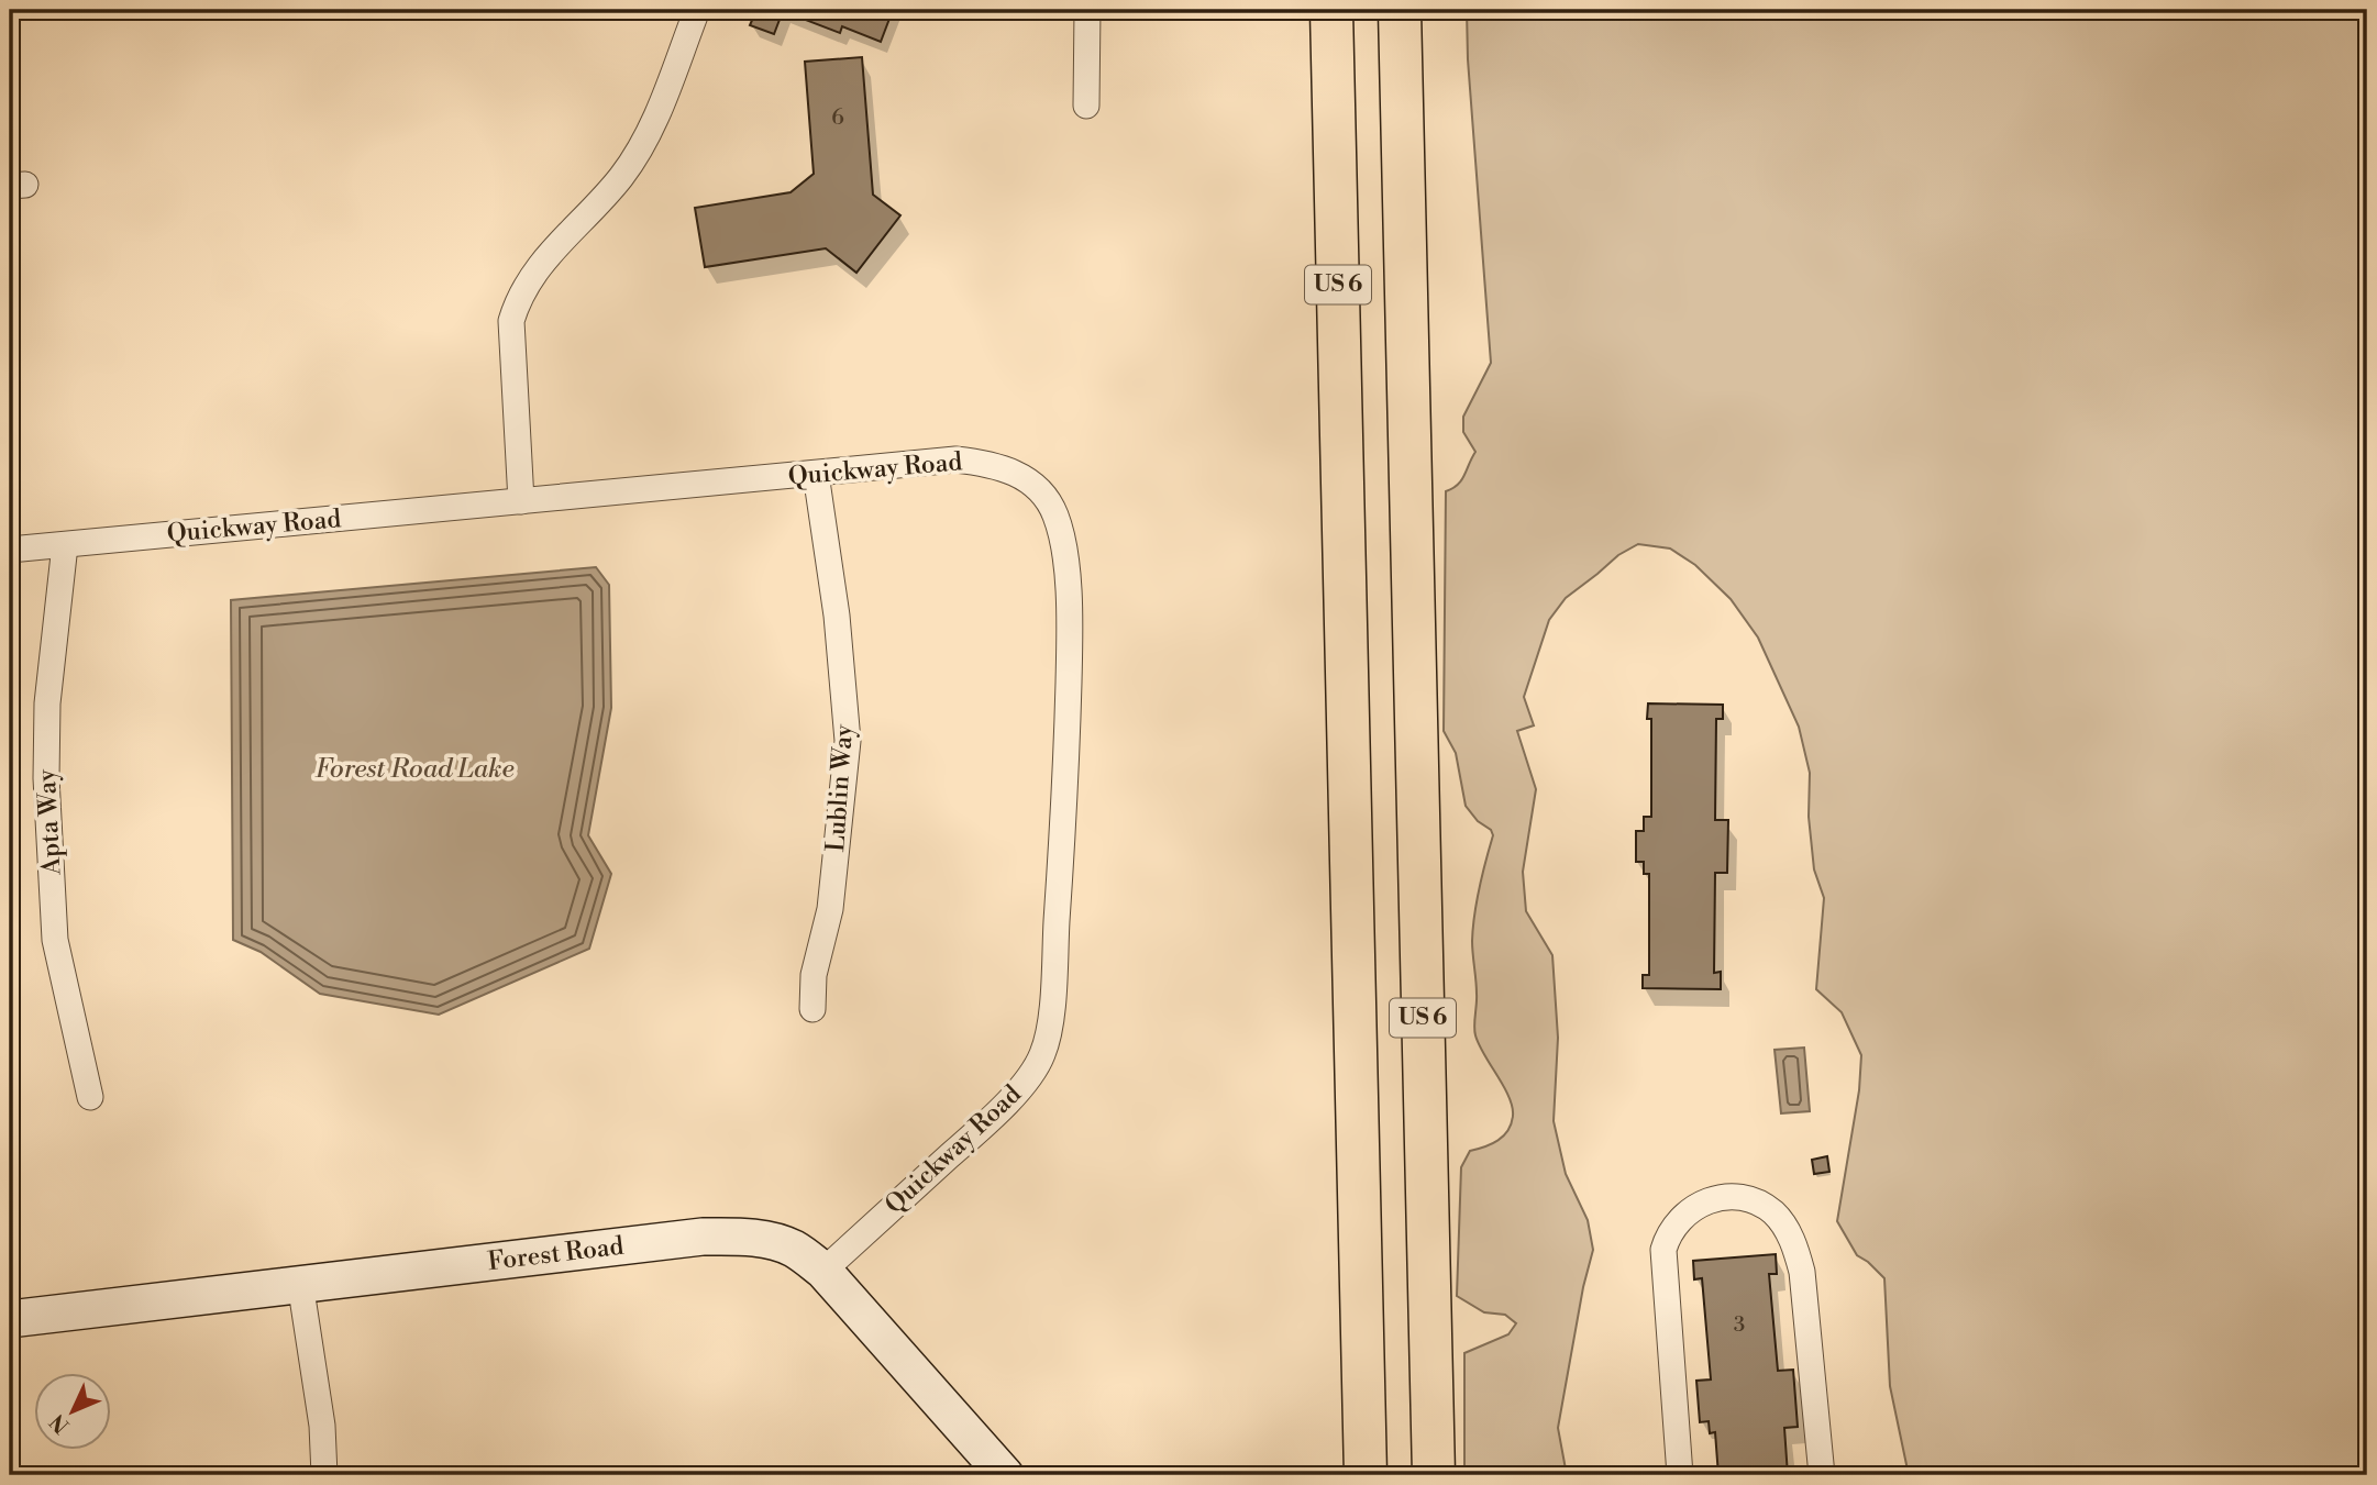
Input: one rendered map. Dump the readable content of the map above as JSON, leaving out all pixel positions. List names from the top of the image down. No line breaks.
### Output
{"streets":{"highway":["US 6"],"street":["Quickway Road","Lublin Way","Apta Way","Forest Road"]},"crossings":[["Quickway Road","Lublin Way"],["Quickway Road","Apta Way"],["Quickway Road","Forest Road"]],"water":["Forest Road Lake"],"house_numbers":["6","3"],"north":"bottom left"}
